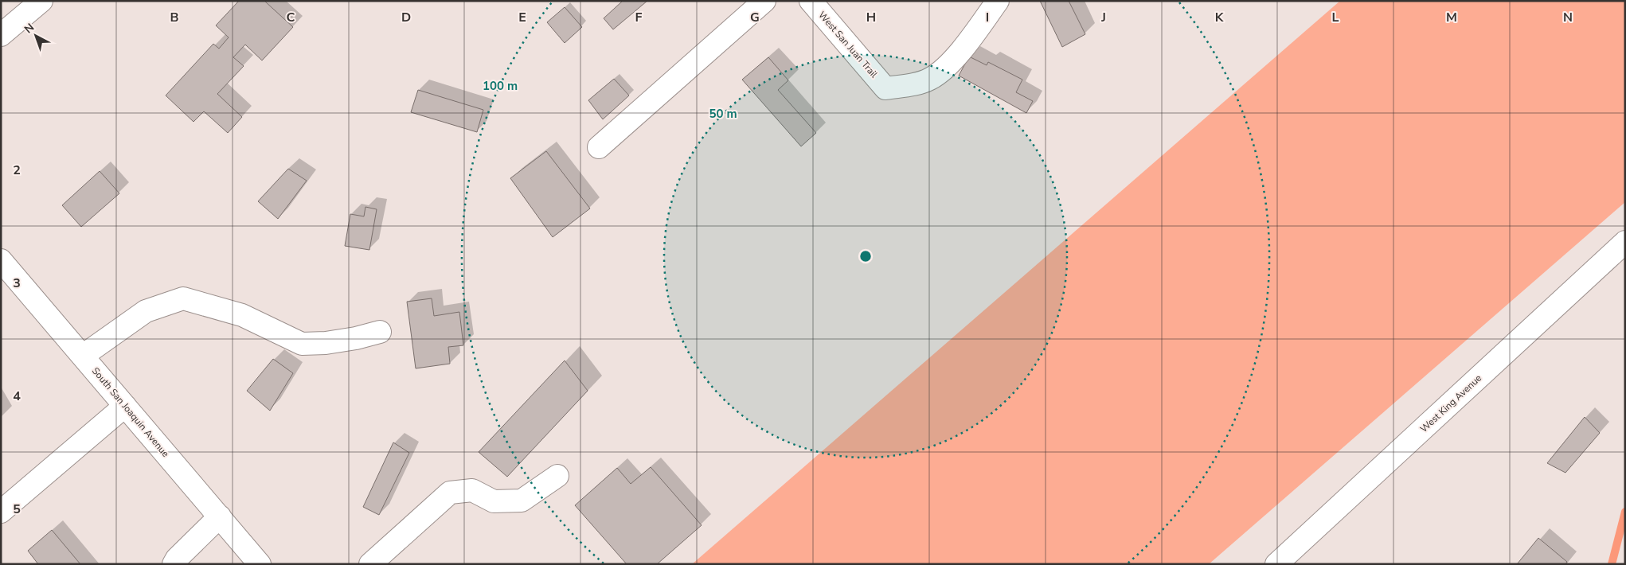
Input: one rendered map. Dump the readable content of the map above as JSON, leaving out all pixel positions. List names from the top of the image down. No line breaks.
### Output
{"streets":{"street":["West San Juan Trail","West King Avenue","South San Joaquin Avenue"]},"north":"top left","grid":{"columns":["B","C","D","E","F","G","H","I","J","K","L","M","N"],"rows":["2","3","4","5"]},"rings":["100 m","50 m"]}
